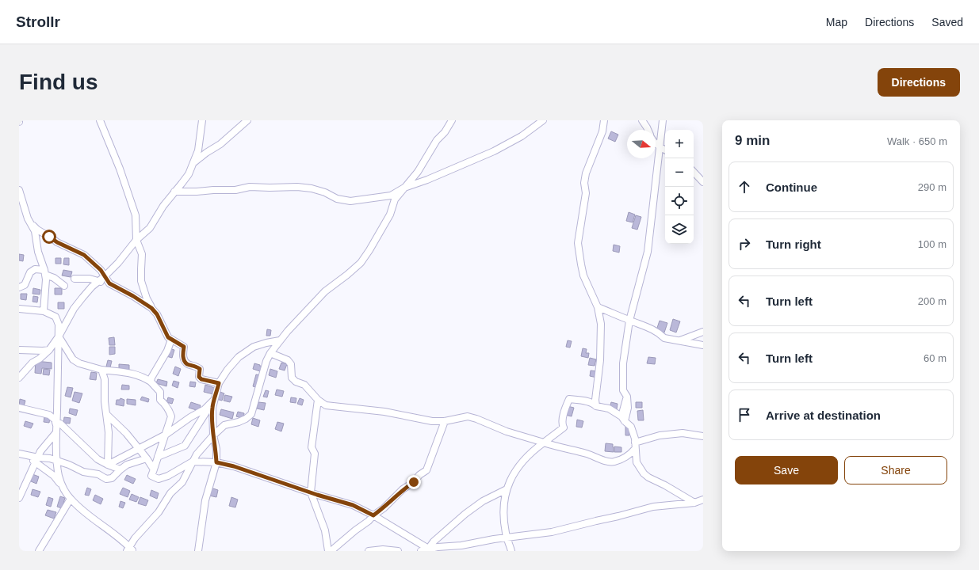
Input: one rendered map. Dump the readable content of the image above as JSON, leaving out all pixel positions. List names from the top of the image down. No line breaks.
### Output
{"north":"right","page":{"header":"Strollr","nav":["Map","Directions","Saved"],"buttons":["Directions",["Save","Share"]],"title":"Find us","heading":["9 min","Walk · 650 m"],"map_buttons":["+","−"],"list":[["Continue","290 m"],["Turn right","100 m"],["Turn left","200 m"],["Turn left","60 m"],"Arrive at destination"]}}
